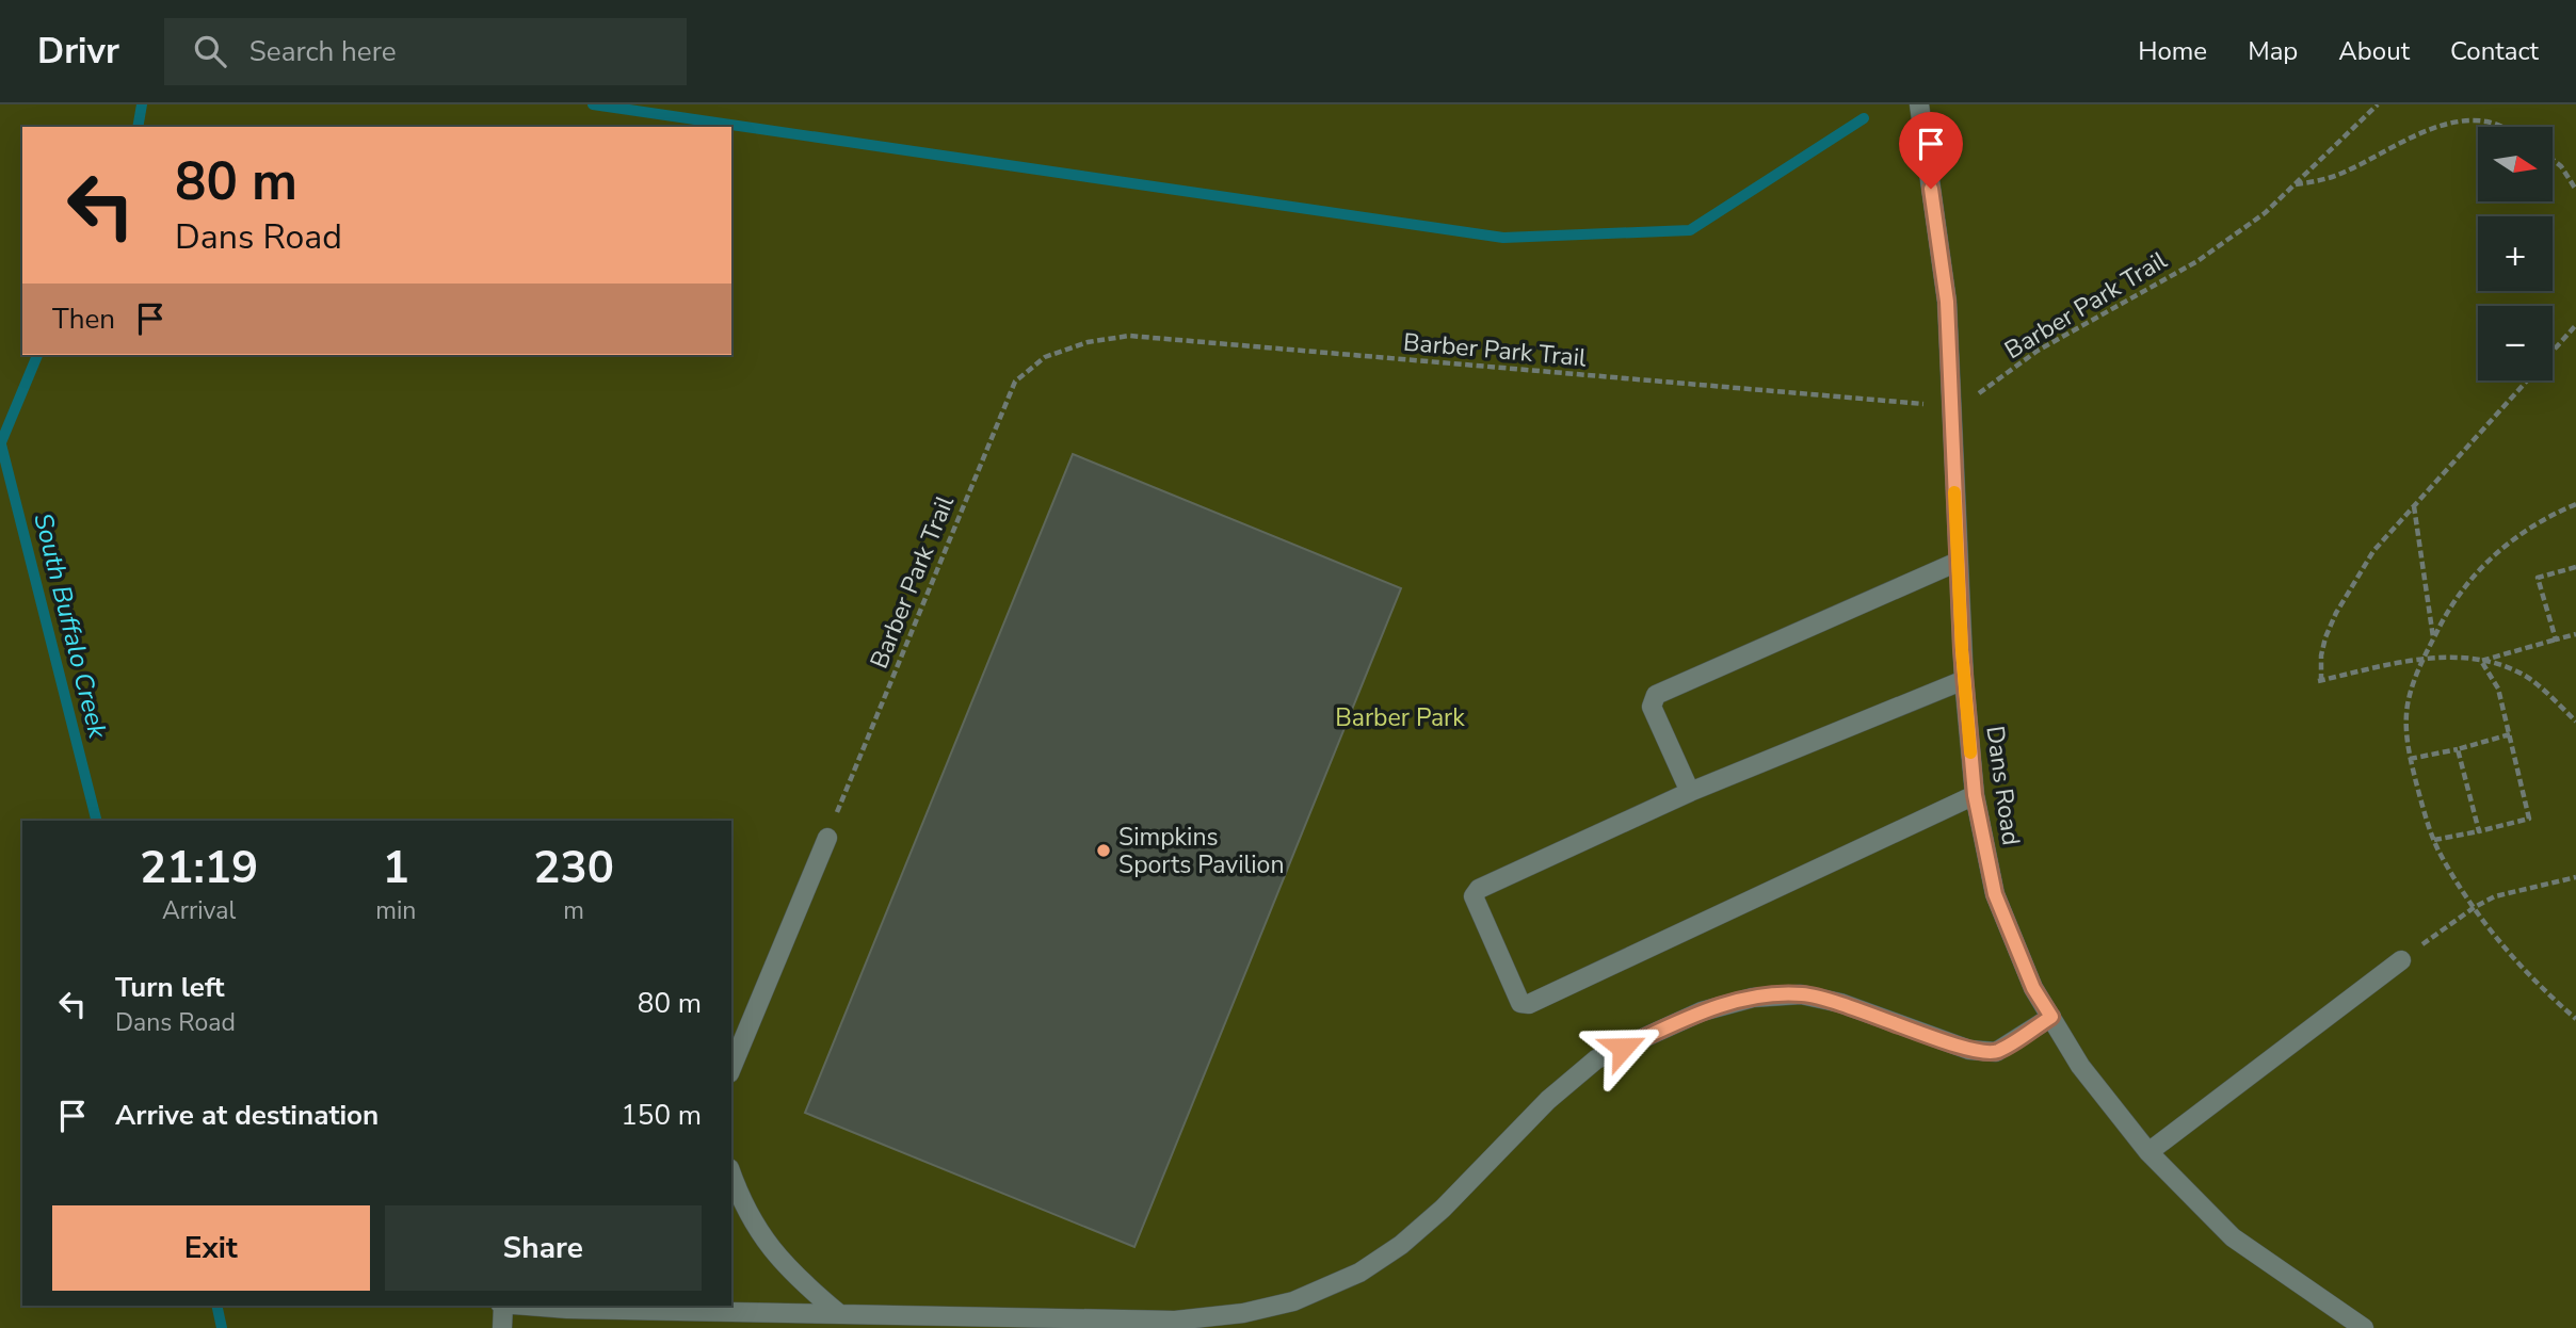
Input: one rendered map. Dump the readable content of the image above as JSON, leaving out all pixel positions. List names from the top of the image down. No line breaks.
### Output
{"streets":{"lane":["Dans Road"],"path":["Barber Park Trail"]},"crossings":[["Barber Park Trail","Dans Road"]],"water":["South Buffalo Creek"],"parks":["Barber Park"],"places":["Simpkins Sports Pavilion"],"north":"right","page":{"header":"Drivr","search":"Search here","nav":["Home","Map","About","Contact"],"map_buttons":["+","−"],"turn":["80 m","Dans Road"],"then":"Then","eta":["21:19","Arrival","1","min","230","m"],"list":[{"name":"Turn left","note":"Dans Road","value":"80 m"},{"name":"Arrive at destination","value":"150 m"}],"buttons":["Exit","Share"]}}
